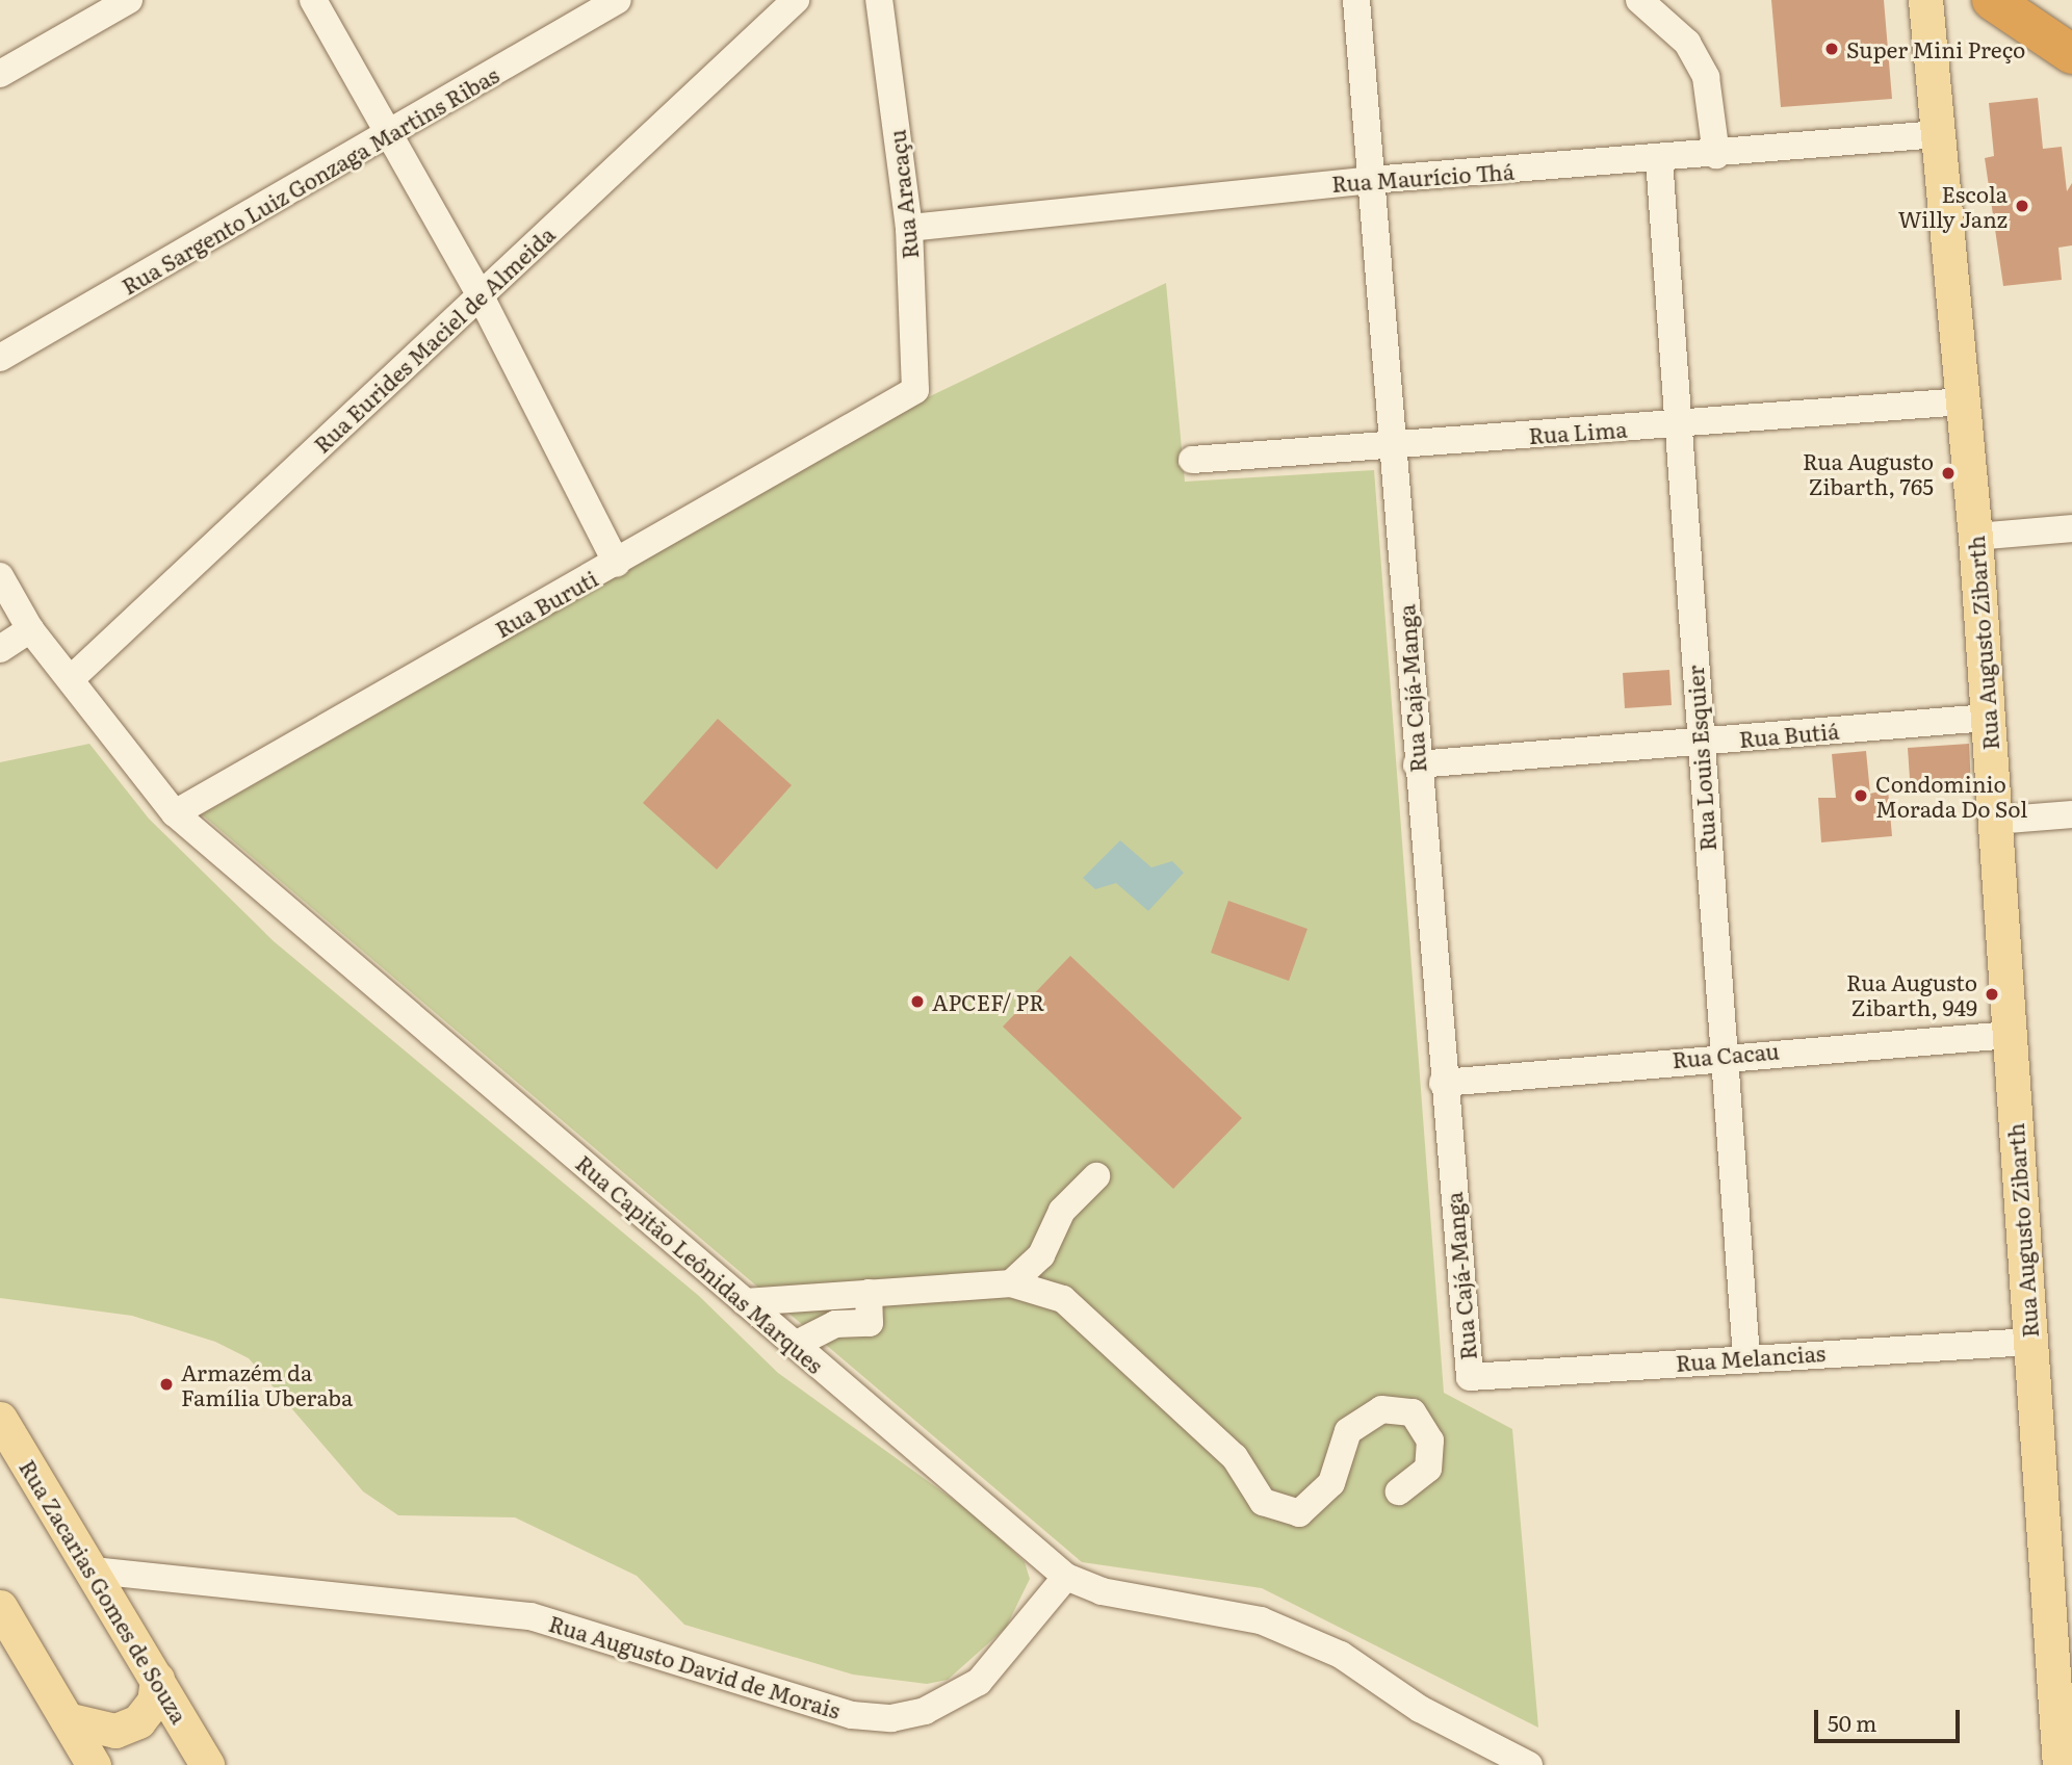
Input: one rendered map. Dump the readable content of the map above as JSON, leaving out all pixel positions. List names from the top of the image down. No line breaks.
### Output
{"streets":{"main road":["Rua Augusto Zibarth","Rua Zacarias Gomes de Souza"],"street":["Rua Maurício Thá","Rua Sargento Luiz Gonzaga Martins Ribas","Rua Aracaçu","Rua Eurides Maciel de Almeida","Rua Lima","Rua Buruti","Rua Cajá-Manga","Rua Butiá","Rua Louis Esquier","Rua Cacau","Rua Capitão Leônidas Marques","Rua Melancias","Rua Augusto David de Morais"]},"crossings":[["Rua Maurício Thá","Rua Aracaçu"],["Rua Maurício Thá","Rua Augusto Zibarth"],["Rua Maurício Thá","Rua Cajá-Manga"],["Rua Maurício Thá","Rua Louis Esquier"],["Rua Aracaçu","Rua Buruti"],["Rua Eurides Maciel de Almeida","Rua Capitão Leônidas Marques"],["Rua Lima","Rua Augusto Zibarth"],["Rua Lima","Rua Cajá-Manga"],["Rua Lima","Rua Louis Esquier"],["Rua Buruti","Rua Capitão Leônidas Marques"],["Rua Augusto Zibarth","Rua Butiá"],["Rua Augusto Zibarth","Rua Cacau"],["Rua Augusto Zibarth","Rua Melancias"],["Rua Cajá-Manga","Rua Butiá"],["Rua Cajá-Manga","Rua Cacau"],["Rua Cajá-Manga","Rua Melancias"],["Rua Butiá","Rua Louis Esquier"],["Rua Louis Esquier","Rua Cacau"],["Rua Louis Esquier","Rua Melancias"],["Rua Capitão Leônidas Marques","Rua Augusto David de Morais"],["Rua Zacarias Gomes de Souza","Rua Augusto David de Morais"]],"places":["Super Mini Preço","Escola Willy Janz","Rua Augusto Zibarth, 765","Condominio Morada Do Sol","Rua Augusto Zibarth, 949","APCEF/ PR","Armazém da Família Uberaba"],"scale_bar":"50 m"}
